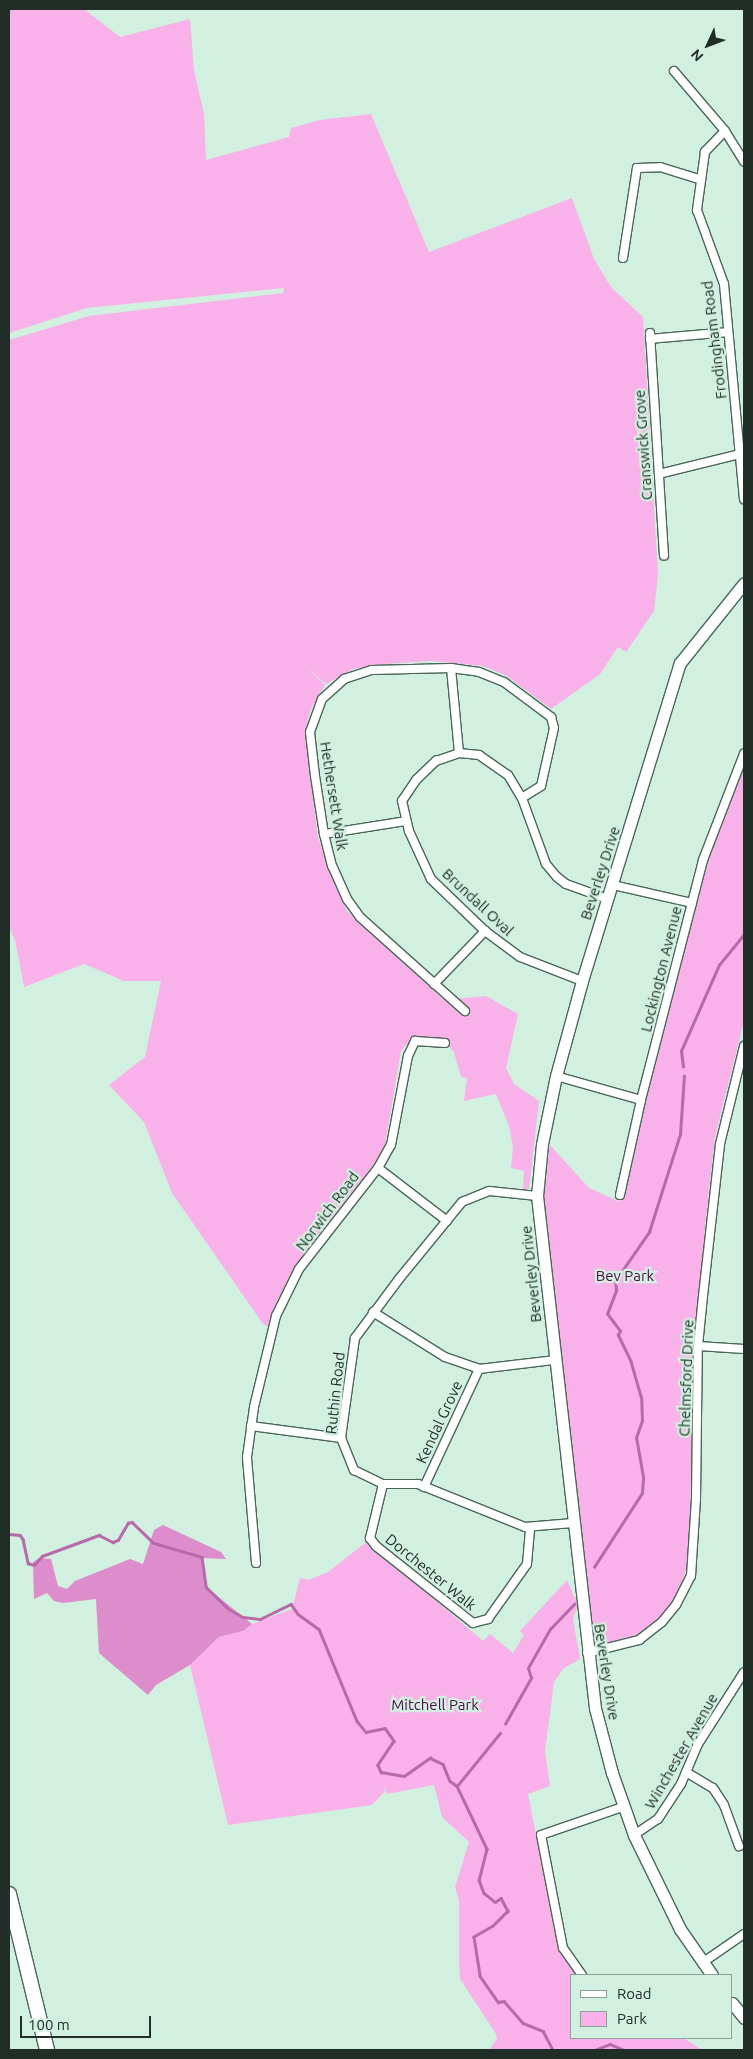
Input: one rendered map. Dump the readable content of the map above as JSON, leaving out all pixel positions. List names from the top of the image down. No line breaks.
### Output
{"streets":{"street":["Frodingham Road","Cranswick Grove","Hethersett Walk","Beverley Drive","Brundall Oval","Lockington Avenue","Norwich Road","Chelmsford Drive","Ruthin Road","Kendal Grove","Dorchester Walk","Winchester Avenue"]},"crossings":[["Frodingham Road","Cranswick Grove"],["Beverley Drive","Brundall Oval"],["Beverley Drive","Chelmsford Drive"],["Beverley Drive","Ruthin Road"],["Beverley Drive","Winchester Avenue"],["Ruthin Road","Kendal Grove"],["Ruthin Road","Dorchester Walk"]],"parks":["Bev Park","Mitchell Park"],"legend":["Road","Park"],"scale_bar":"100 m","north":"bottom left"}
